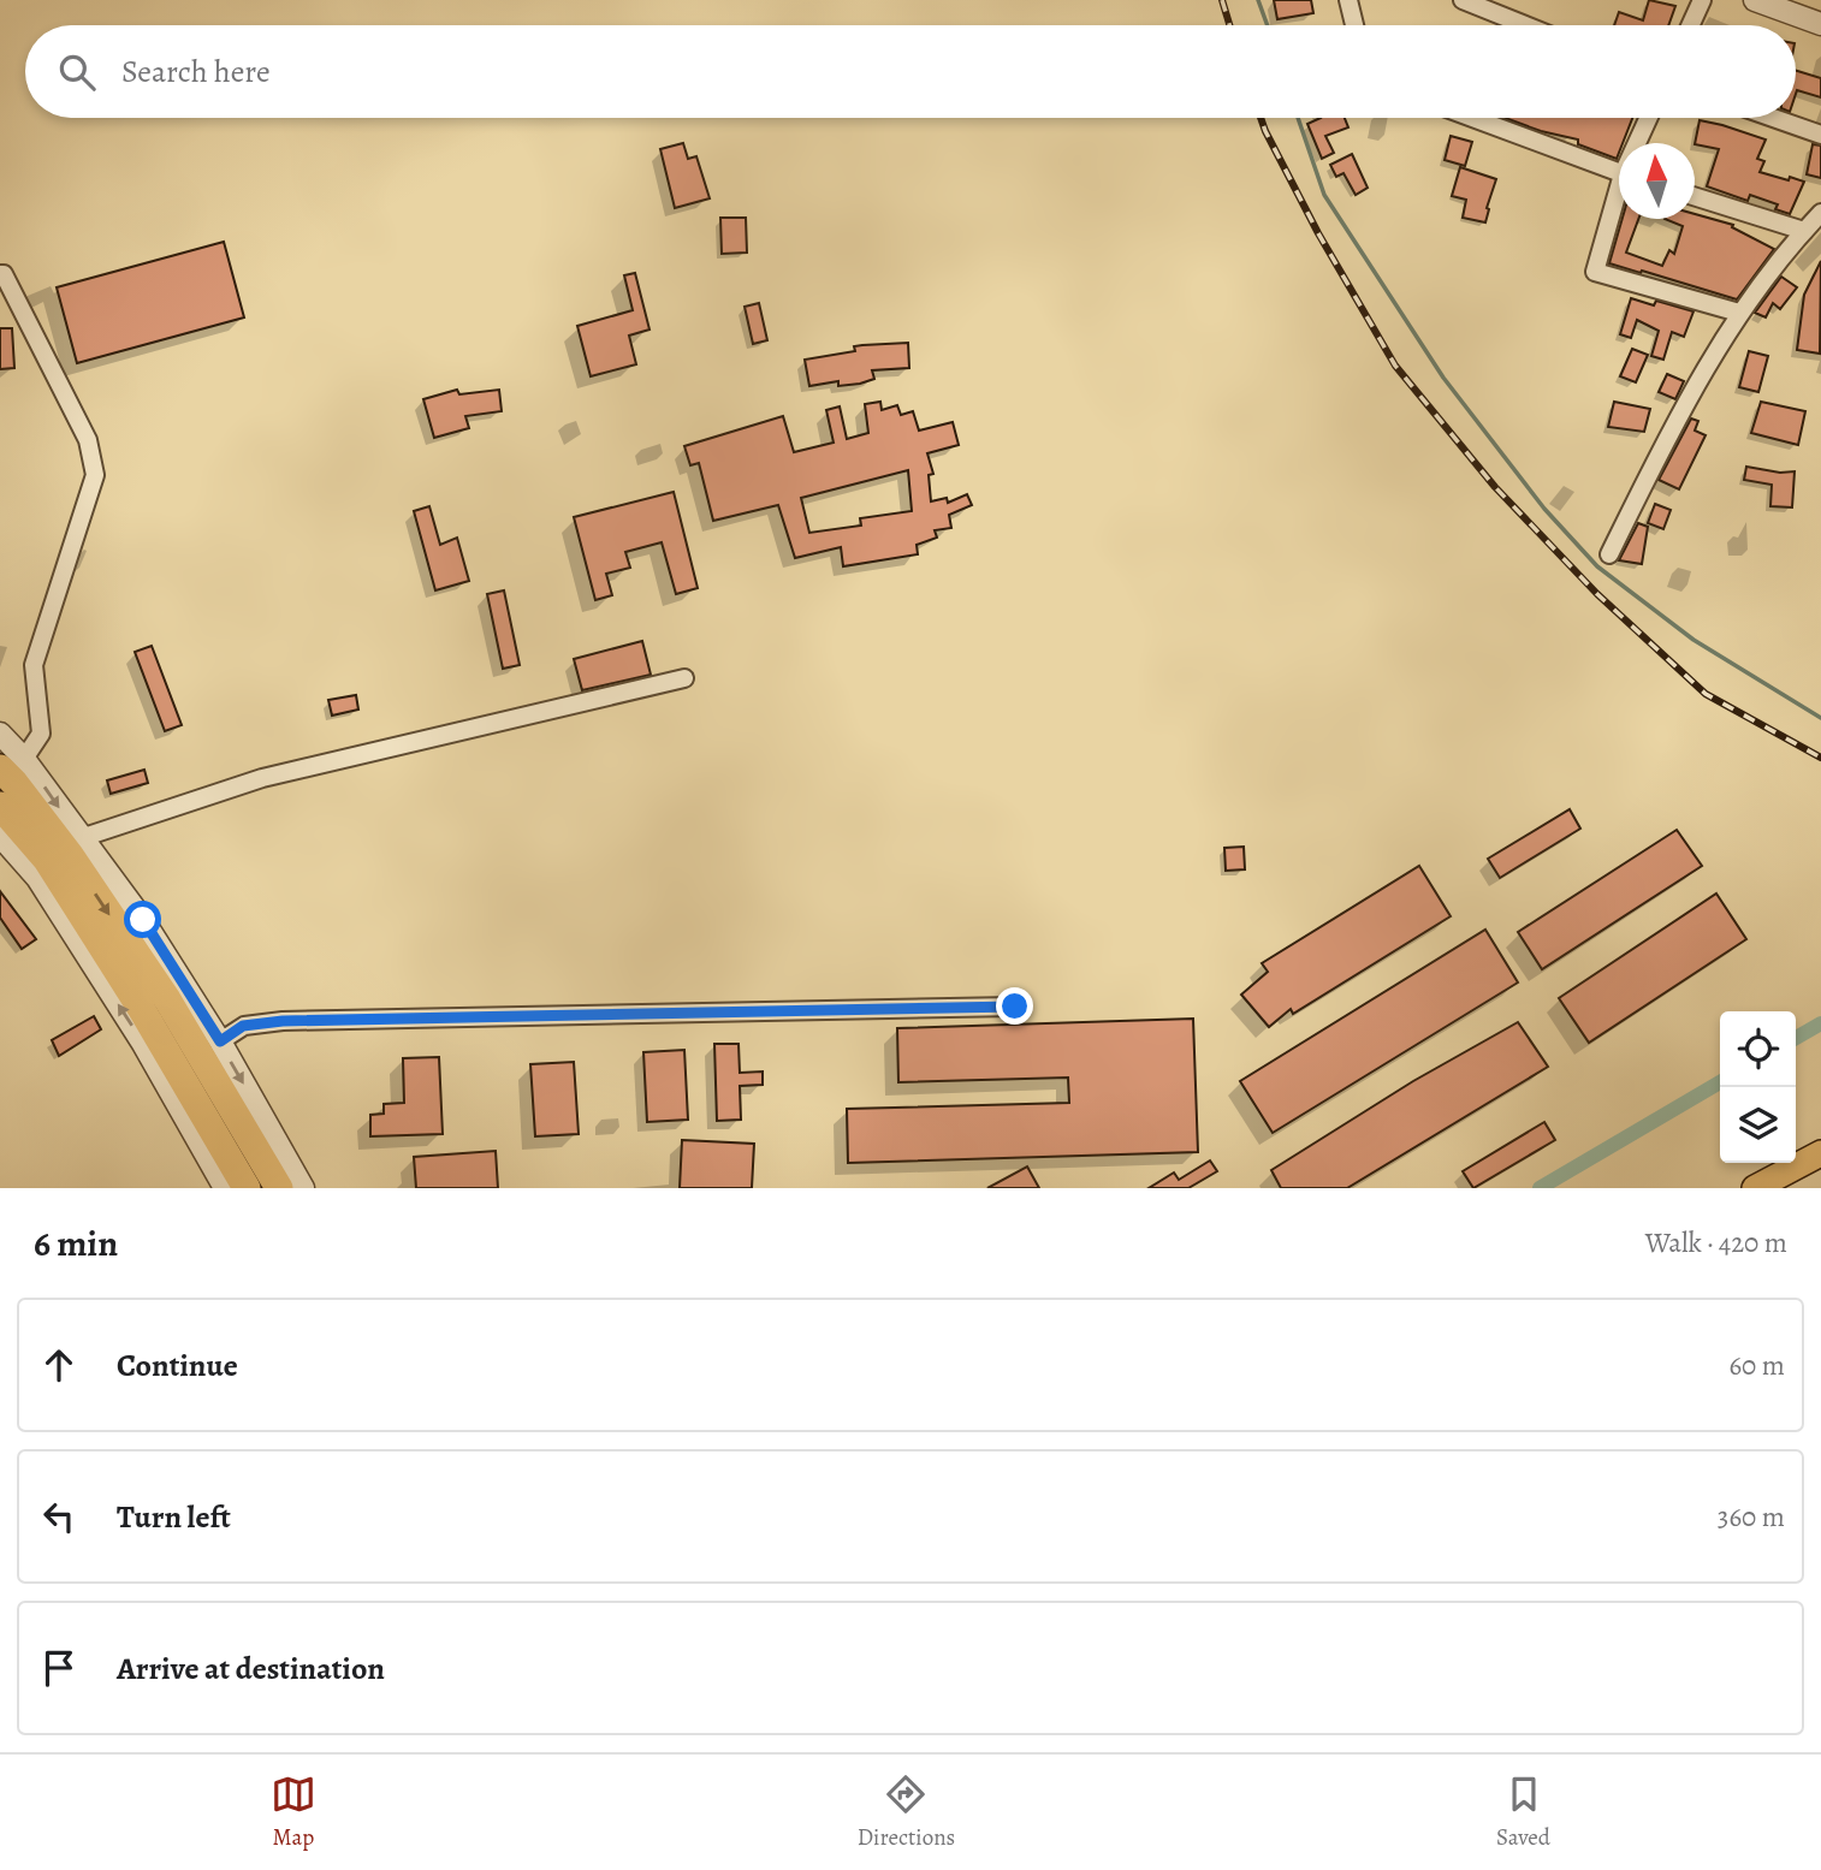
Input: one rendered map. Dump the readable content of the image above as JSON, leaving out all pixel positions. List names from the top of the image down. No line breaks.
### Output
{"north":"top","page":{"search":"Search here","heading":["6 min","Walk · 420 m"],"list":[["Continue","60 m"],["Turn left","360 m"],"Arrive at destination"],"nav":["Map","Directions","Saved"]}}
